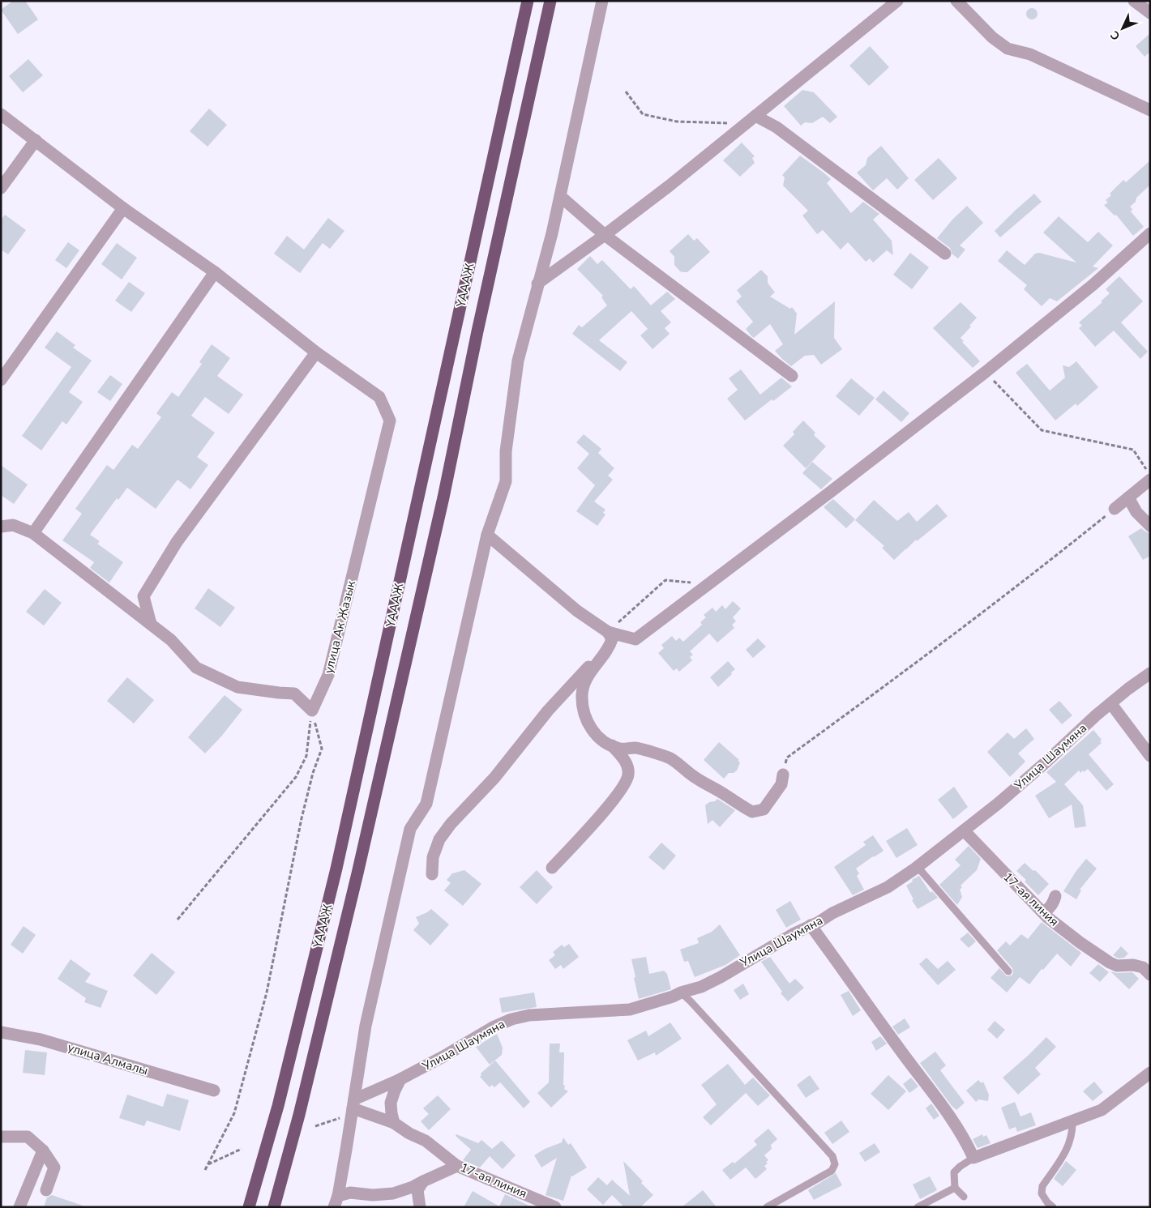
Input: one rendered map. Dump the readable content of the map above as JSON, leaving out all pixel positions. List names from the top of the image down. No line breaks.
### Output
{"streets":{"highway":["ҮАААЖ"],"street":["улица Ак Жазык","Улица Шаумяна","17-ая линия","улица Алмалы"]},"crossings":[["Улица Шаумяна","17-ая линия"]],"north":"bottom left"}
